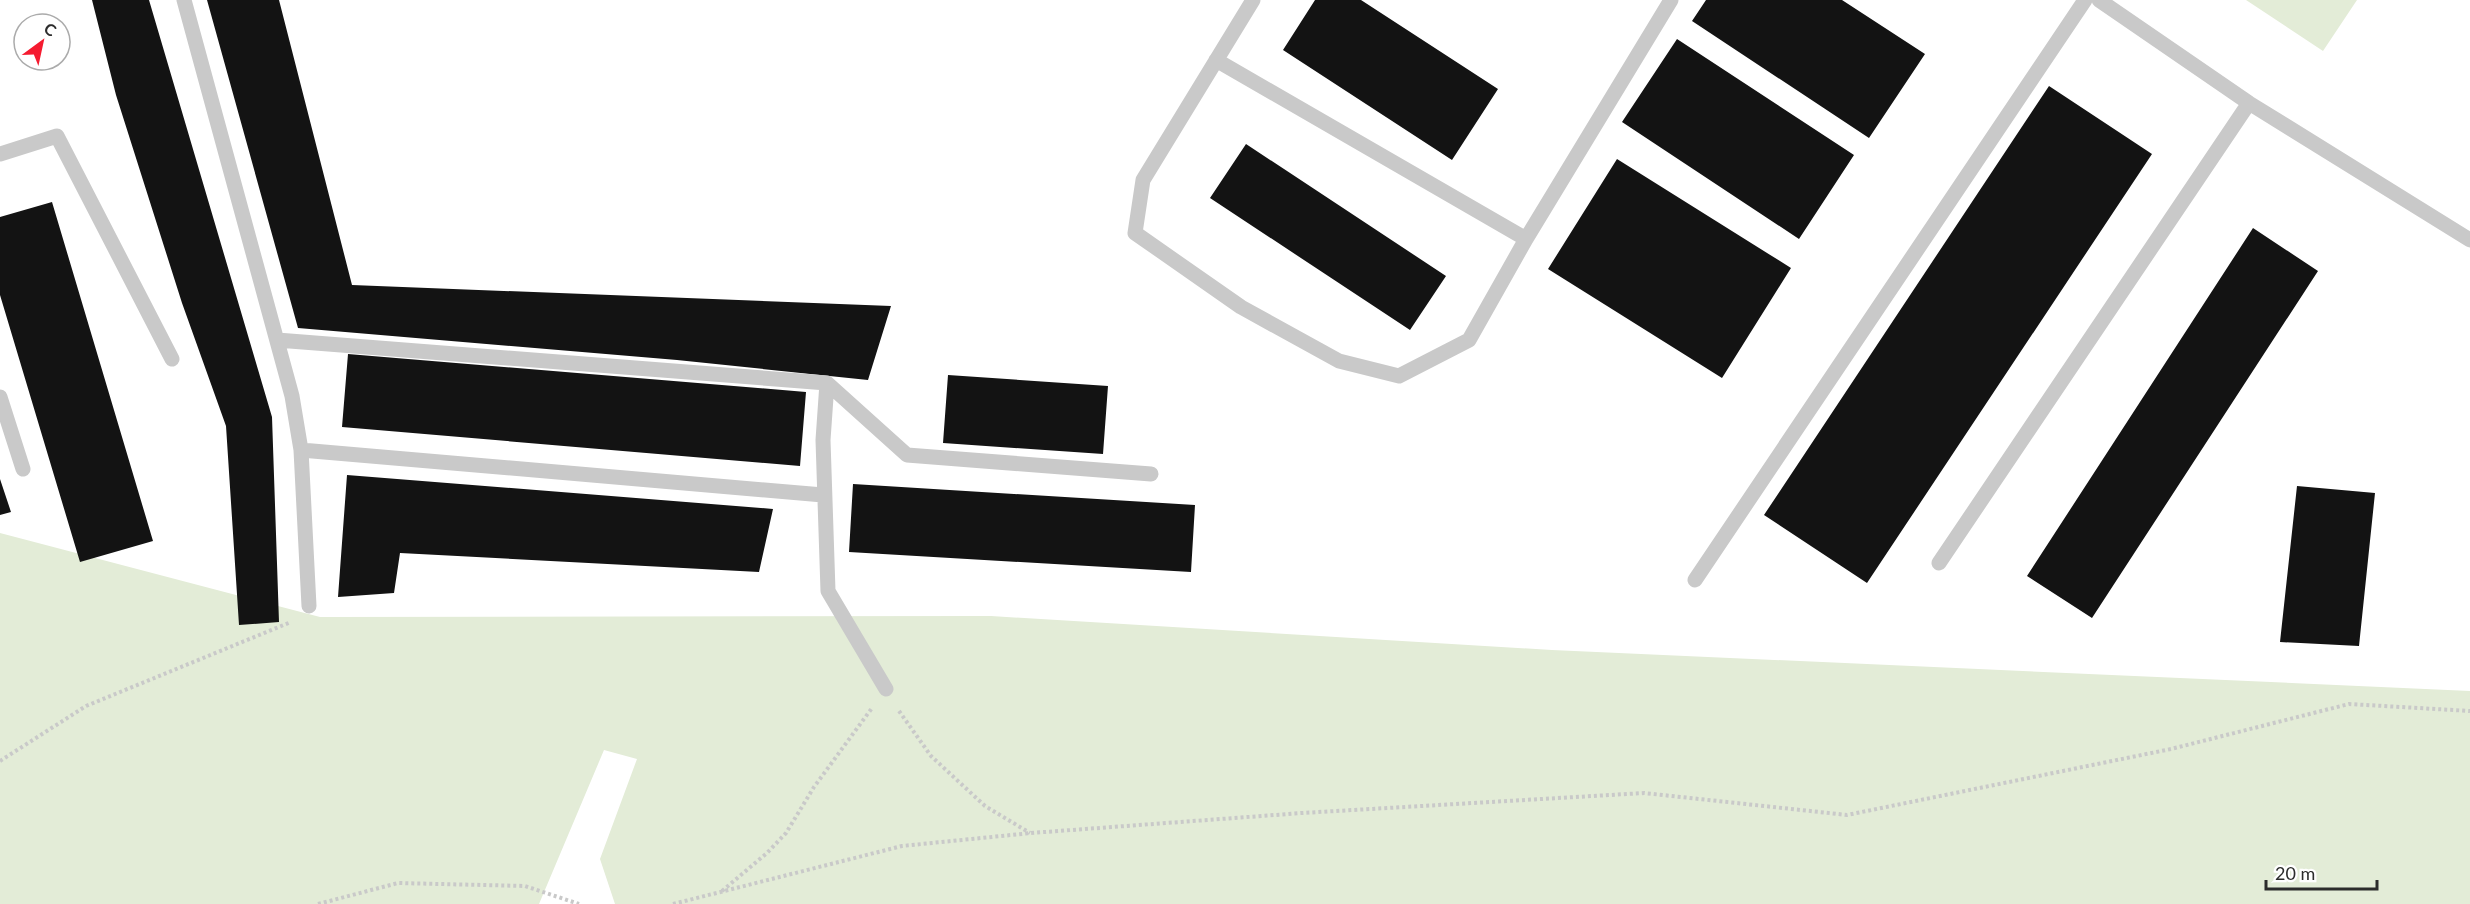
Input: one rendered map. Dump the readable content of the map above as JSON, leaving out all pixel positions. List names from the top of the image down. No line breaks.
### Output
{"scale_bar":"20 m","north":"top right"}
